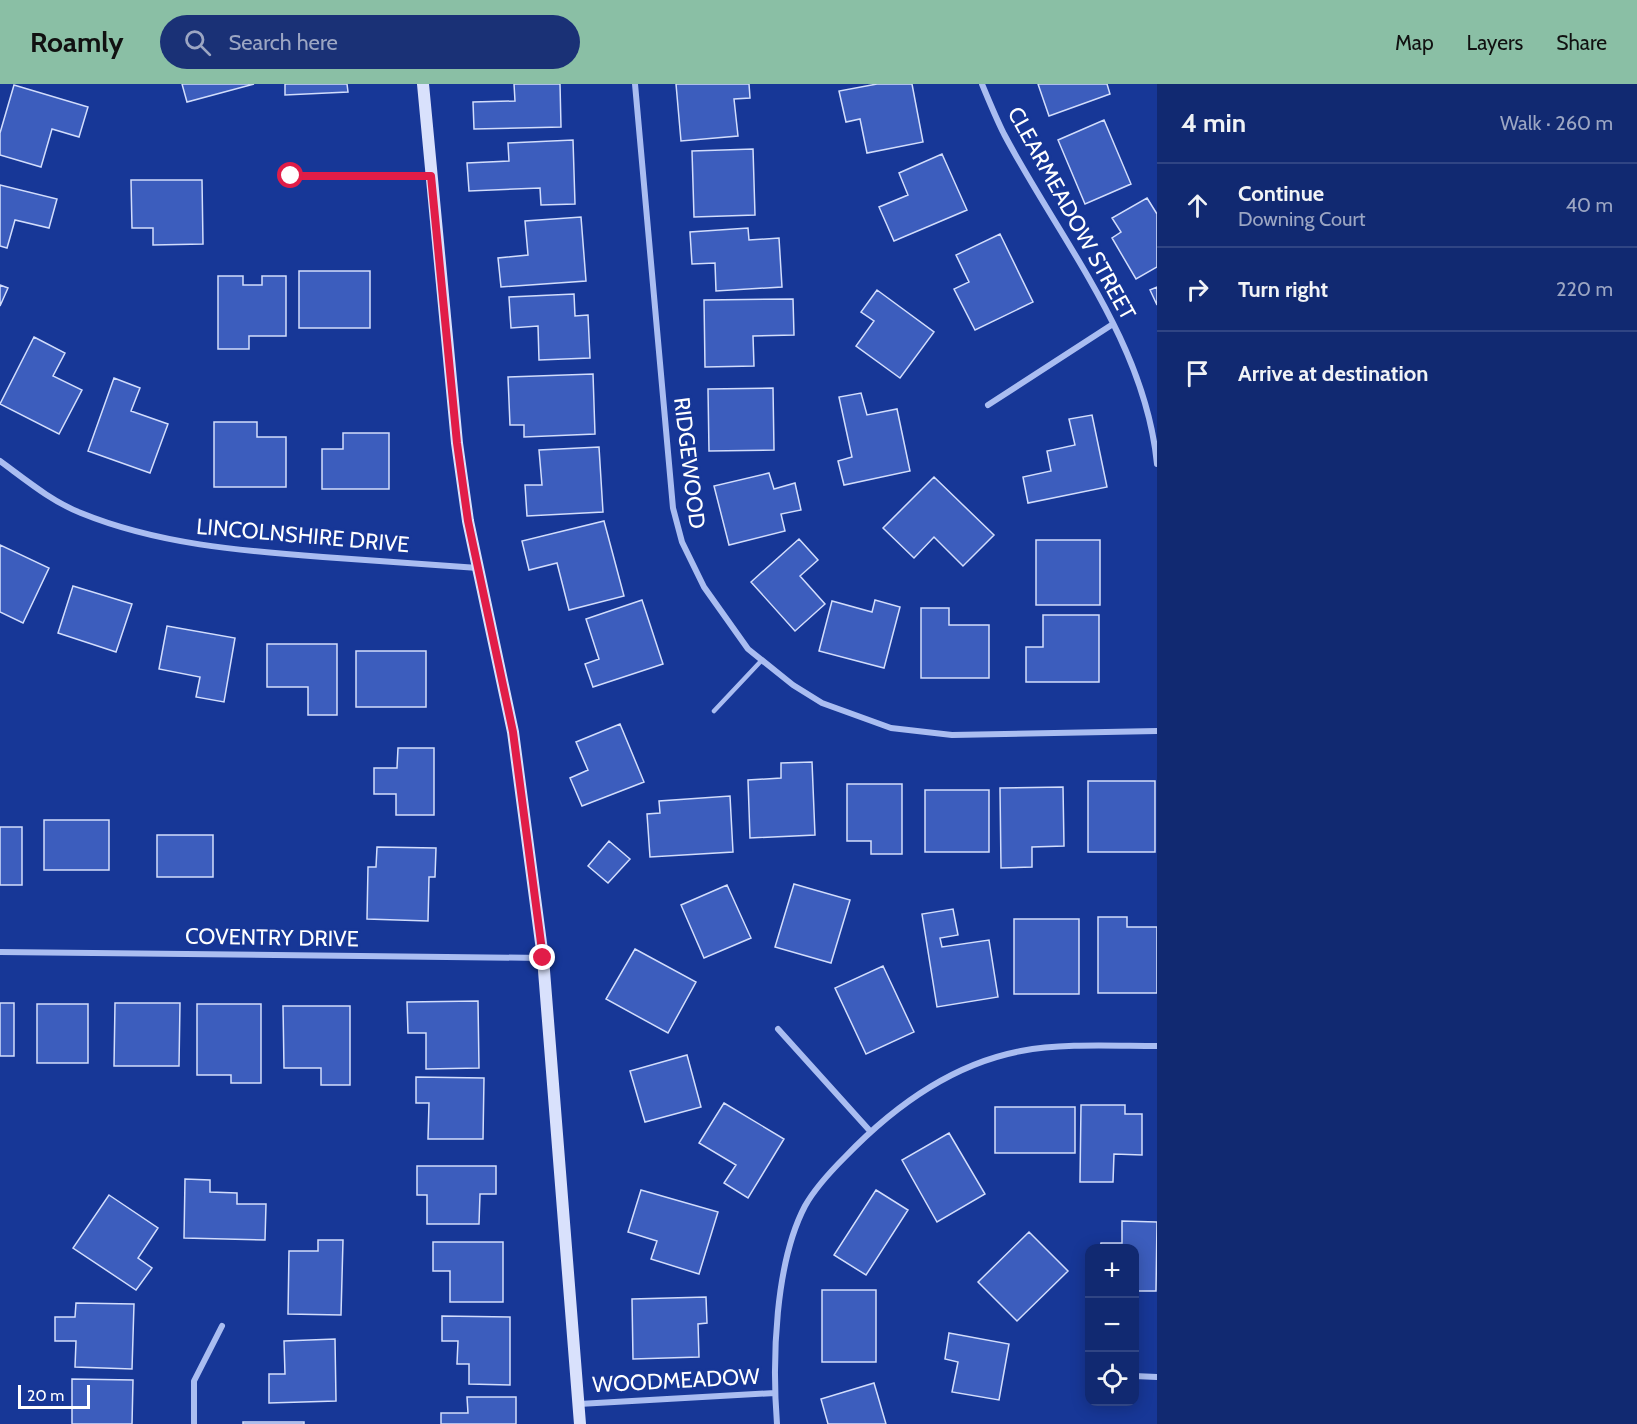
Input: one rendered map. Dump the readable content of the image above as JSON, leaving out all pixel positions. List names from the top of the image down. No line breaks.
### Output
{"streets":{"street":["CLEARMEADOW STREET","RIDGEWOOD","LINCOLNSHIRE DRIVE","COVENTRY DRIVE","WOODMEADOW"]},"scale_bar":"20 m","page":{"header":"Roamly","search":"Search here","nav":["Map","Layers","Share"],"heading":["4 min","Walk · 260 m"],"list":[["Continue","Downing Court","40 m"],["Turn right","220 m"],"Arrive at destination"],"map_buttons":["+","−"],"scale":"20 m"}}
